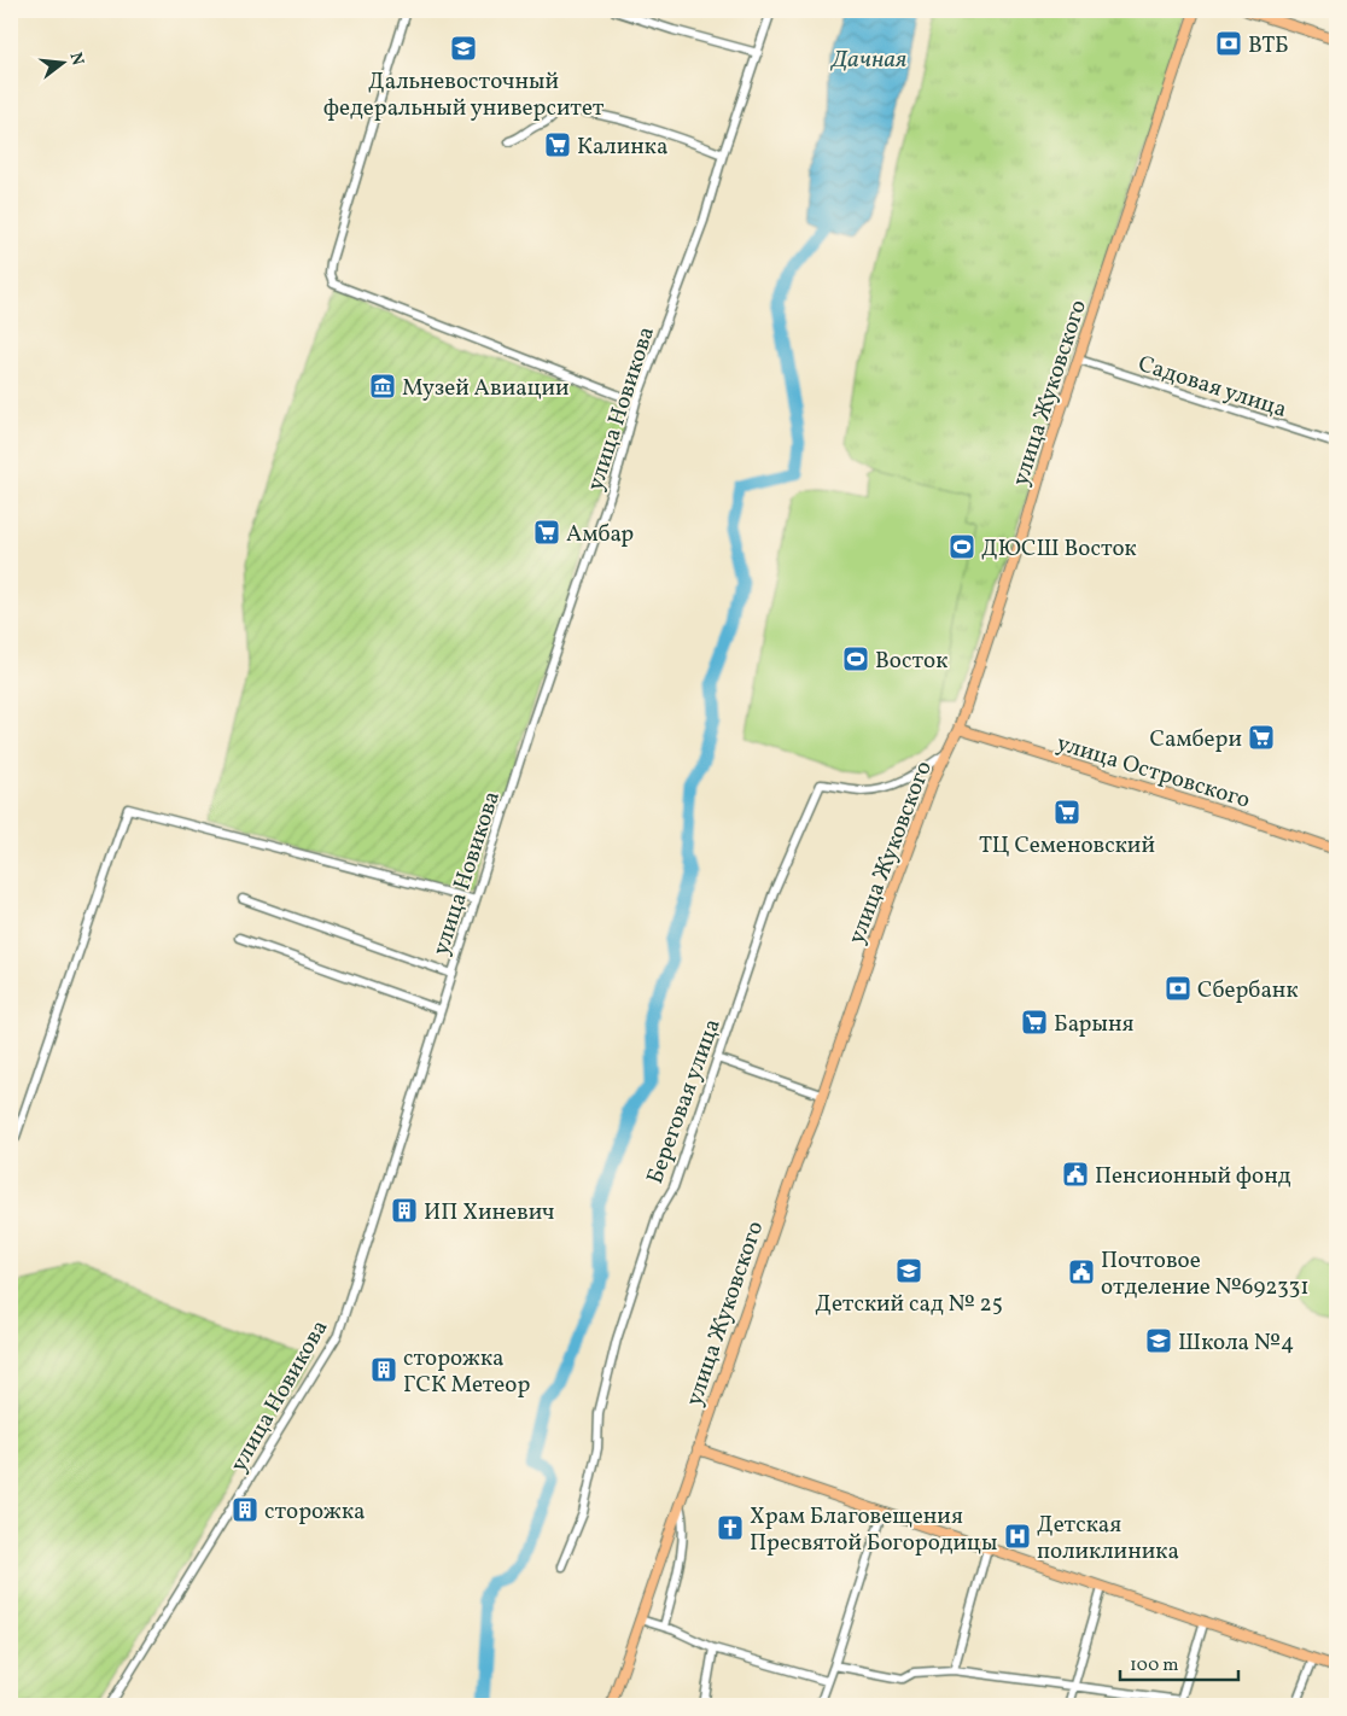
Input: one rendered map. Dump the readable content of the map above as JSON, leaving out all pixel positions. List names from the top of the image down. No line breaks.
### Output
{"streets":{"main road":["улица Жуковского","улица Островского"],"street":["Садовая улица","улица Новикова","Береговая улица"]},"crossings":[["Садовая улица","улица Жуковского"],["улица Жуковского","улица Островского"],["улица Жуковского","Береговая улица"]],"water":["Дачная"],"places":{"bank":["ВТБ","Сбербанк"],"school or university":["Дальневосточный федеральный университет","Детский сад № 25","Школа №4"],"supermarket":["Калинка","Амбар","Самбери","ТЦ Семеновский","Барыня"],"museum":["Музей Авиации"],"sports":["ДЮСШ Восток","Восток"],"public building":["Пенсионный фонд","Почтовое отделение №692331"],"building":["ИП Хиневич","сторожка ГСК Метеор","сторожка"],"church":["Храм Благовещения Пресвятой Богородицы"],"hospital":["Детская поликлиника"]},"scale_bar":"100 m","north":"right"}
